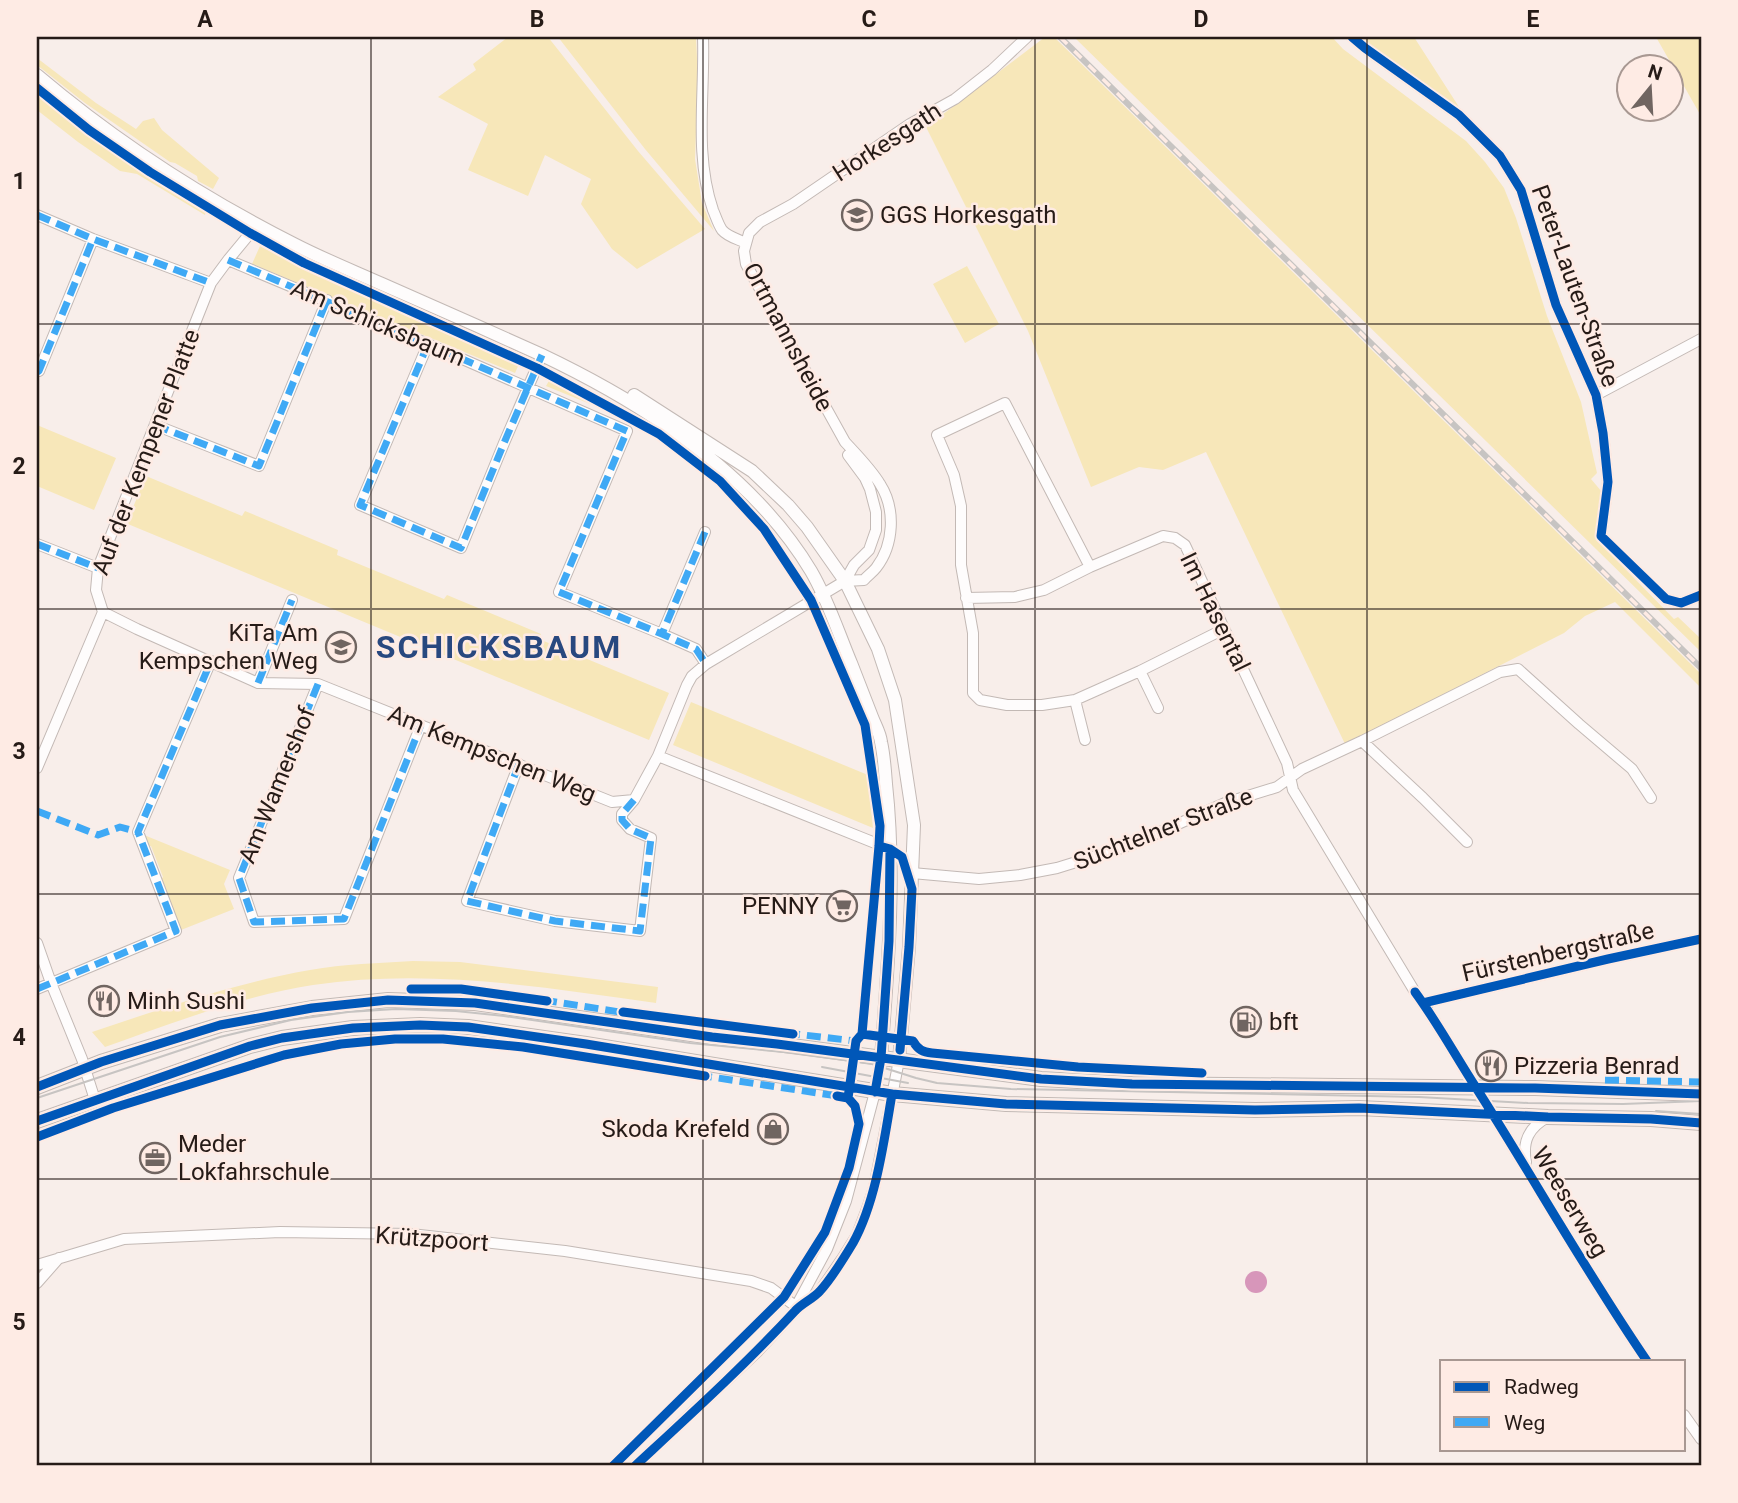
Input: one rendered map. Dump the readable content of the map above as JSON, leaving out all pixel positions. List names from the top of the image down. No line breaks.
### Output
{"streets":{"street":["Horkesgath","Peter-Lauten-Straße","Am Schicksbaum","Ortmannsheide","Auf der Kempener Platte","Im Hasental","Am Kempschen Weg","Am Wamershof","Süchtelner Straße","Fürstenbergstraße","Weeserweg","Krützpoort"]},"crossings":[["Horkesgath","Ortmannsheide"],["Am Schicksbaum","Auf der Kempener Platte"],["Am Schicksbaum","Süchtelner Straße"],["Auf der Kempener Platte","Am Kempschen Weg"],["Im Hasental","Süchtelner Straße"],["Im Hasental","Weeserweg"],["Am Kempschen Weg","Am Wamershof"],["Süchtelner Straße","Weeserweg"],["Fürstenbergstraße","Weeserweg"]],"districts":["SCHICKSBAUM"],"places":{"school or university":["GGS Horkesgath","KiTa Am Kempschen Weg"],"supermarket":["PENNY"],"restaurant":["Minh Sushi","Pizzeria Benrad"],"fuel station":["bft"],"shop":["Skoda Krefeld"],"office":["Meder Lokfahrschule"]},"legend":["Radweg","Weg"],"north":"top","grid":{"columns":["A","B","C","D","E"],"rows":["1","2","3","4","5"]}}
